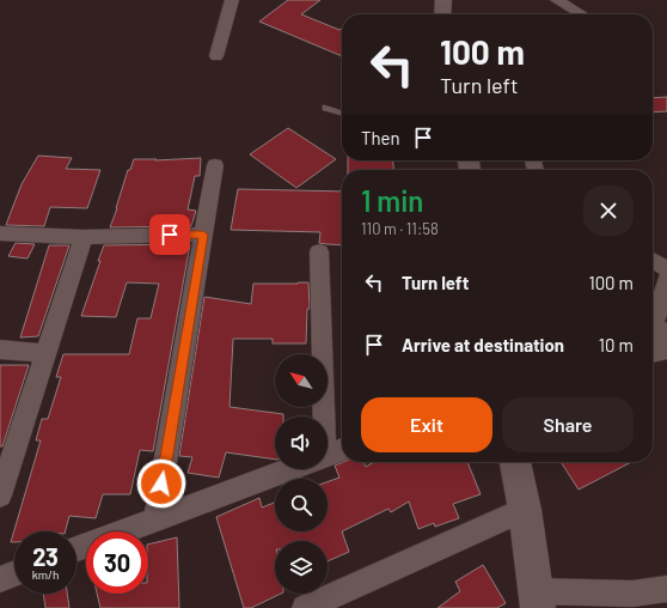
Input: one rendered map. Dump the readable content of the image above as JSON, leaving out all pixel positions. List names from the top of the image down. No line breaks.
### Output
{"north":"top left","page":{"turn":["100 m","Turn left"],"then":"Then","heading":["1 min","110 m · 11:58"],"list":[{"name":"Turn left","value":"100 m"},{"name":"Arrive at destination","value":"10 m"}],"buttons":["Exit","Share"],"speed":"23 km/h","limit":"30"}}
